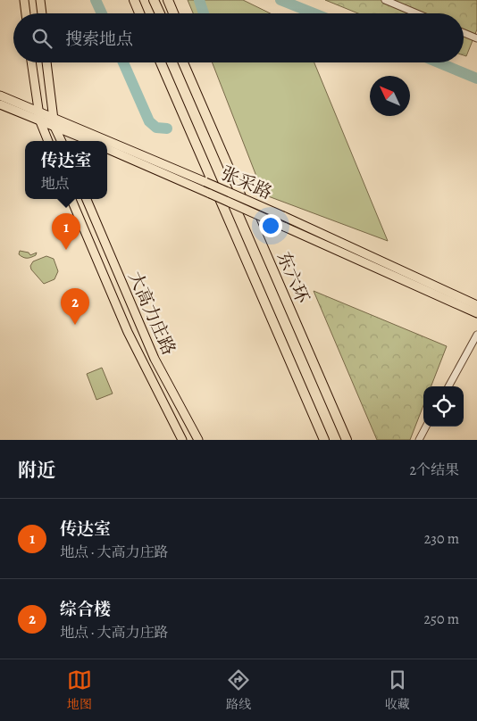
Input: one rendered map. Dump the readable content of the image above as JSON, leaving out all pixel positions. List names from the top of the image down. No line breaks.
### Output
{"streets":{"highway":["东六环"],"main road":["张采路","大高力庄路"]},"north":"top left","page":{"search":"搜索地点","popup":["传达室","地点"],"pins":["1","2"],"heading":["附近","2个结果"],"list":[{"mark":"1","name":"传达室","note":"地点 · 大高力庄路","value":"230 m"},{"mark":"2","name":"综合楼","note":"地点 · 大高力庄路","value":"250 m"}],"nav":["地图","路线","收藏"]}}
